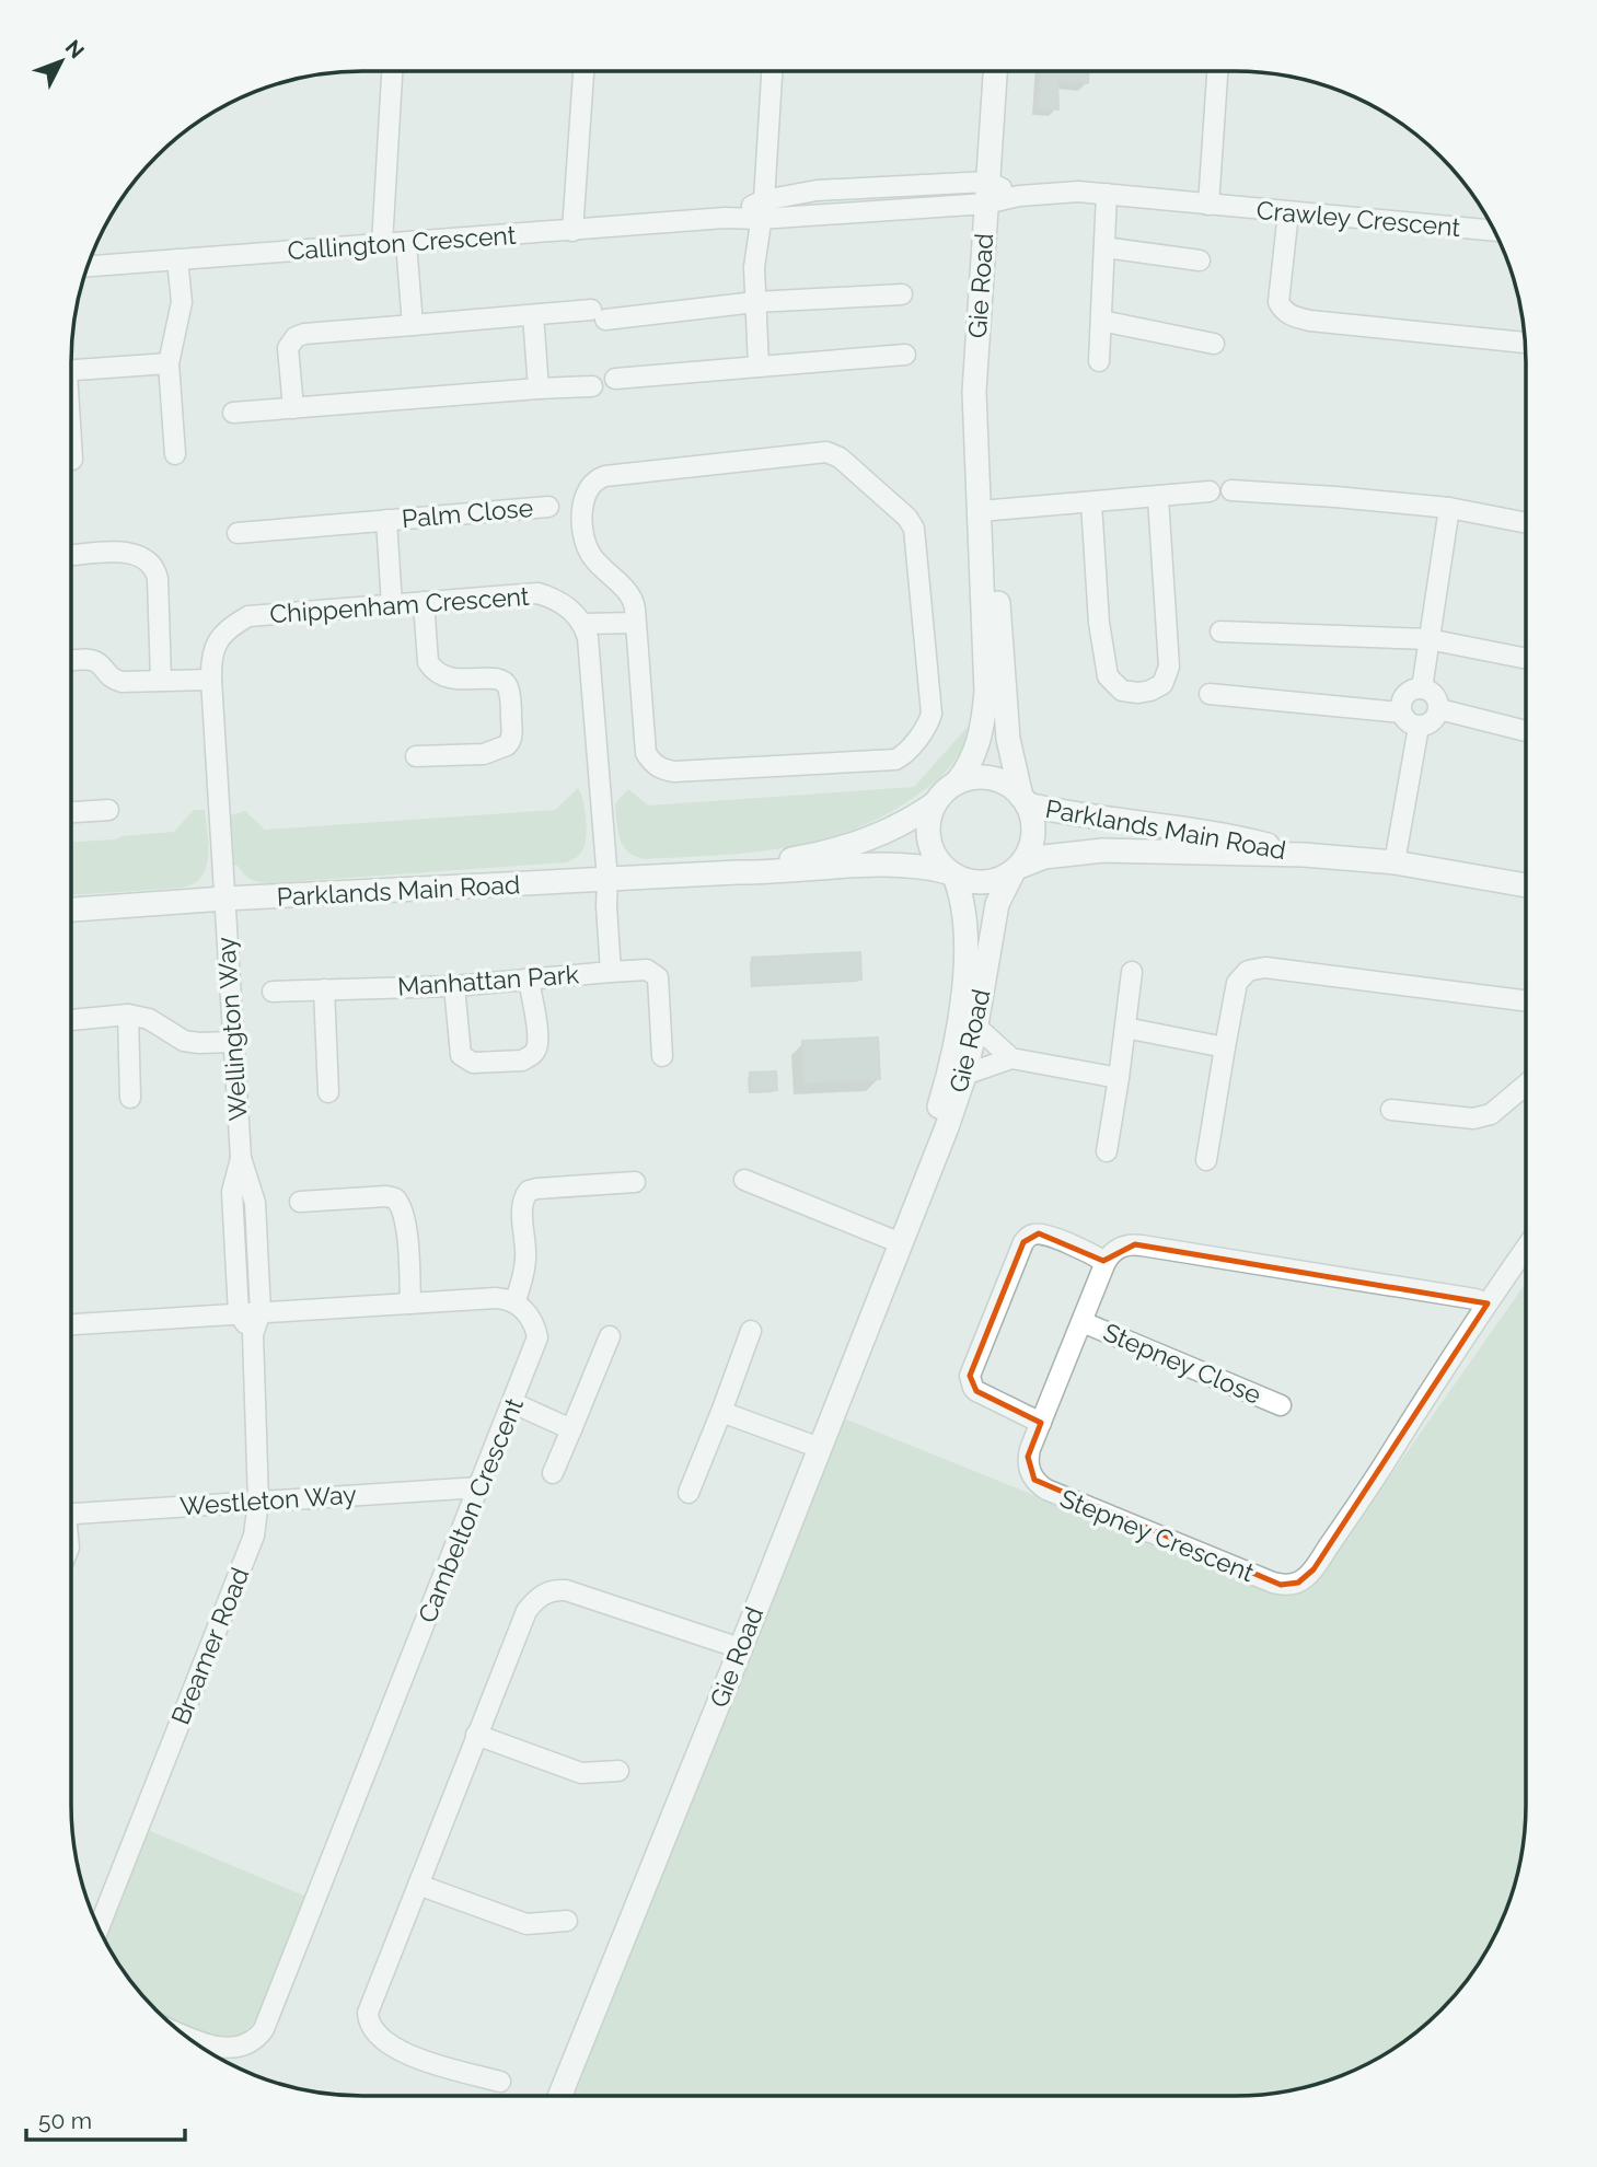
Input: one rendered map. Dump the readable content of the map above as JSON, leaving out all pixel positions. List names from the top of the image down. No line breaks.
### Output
{"streets":{"street":["Crawley Crescent","Callington Crescent","Gie Road","Palm Close","Chippenham Crescent","Parklands Main Road","Manhattan Park","Wellington Way","Stepney Close","Westleton Way","Cambelton Crescent","Stepney Crescent","Breamer Road"]},"crossings":[["Crawley Crescent","Callington Crescent"],["Crawley Crescent","Gie Road"],["Callington Crescent","Gie Road"],["Gie Road","Parklands Main Road"],["Palm Close","Chippenham Crescent"],["Chippenham Crescent","Parklands Main Road"],["Chippenham Crescent","Wellington Way"],["Parklands Main Road","Manhattan Park"],["Parklands Main Road","Wellington Way"],["Wellington Way","Breamer Road"],["Stepney Close","Stepney Crescent"],["Westleton Way","Cambelton Crescent"],["Westleton Way","Breamer Road"]],"scale_bar":"50 m","north":"top right"}
